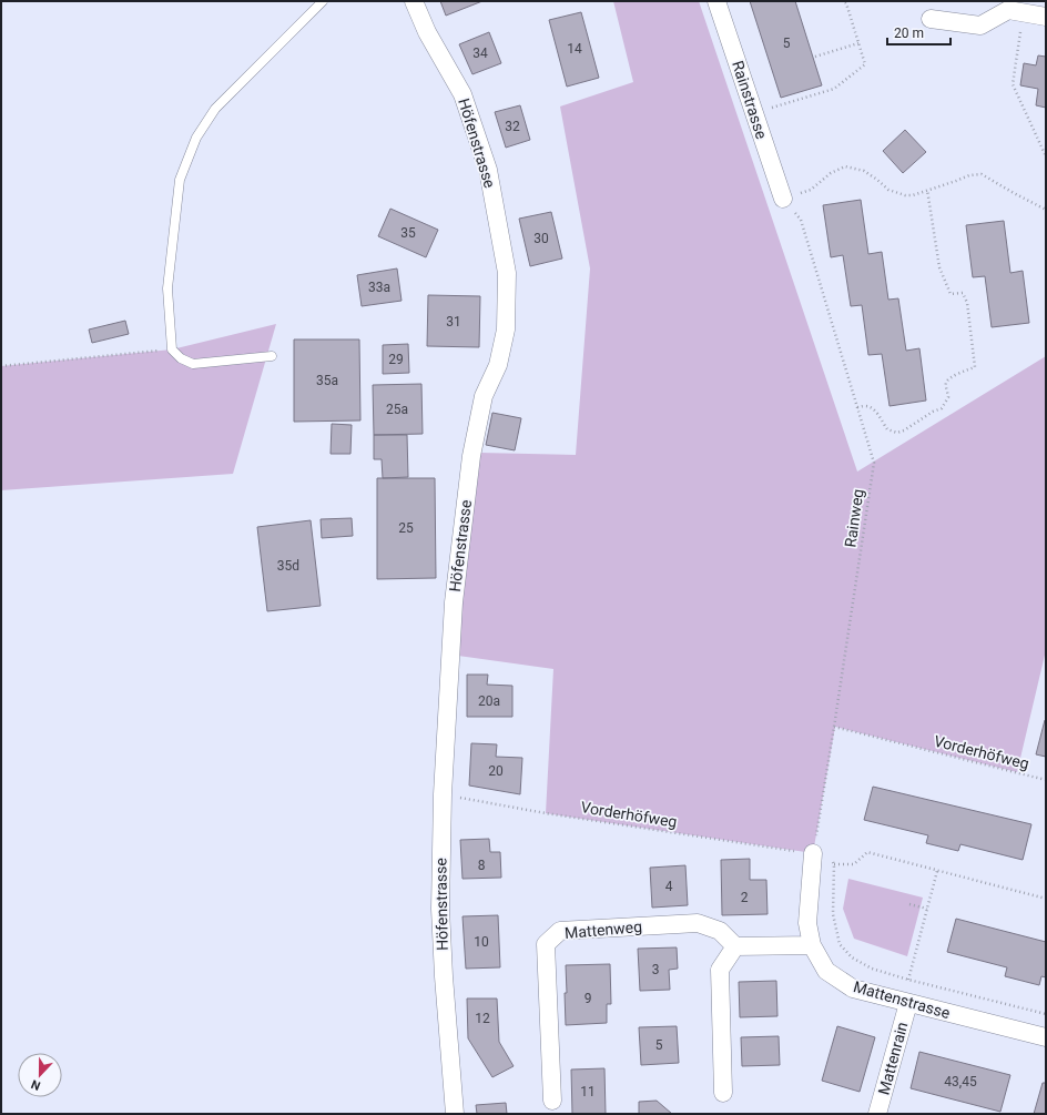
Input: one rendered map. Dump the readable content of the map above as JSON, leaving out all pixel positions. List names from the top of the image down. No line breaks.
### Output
{"streets":{"street":["Rainstrasse","Höfenstrasse","Mattenweg","Mattenstrasse","Mattenrain"],"path":["Rainweg","Vorderhöfweg"]},"crossings":[["Rainstrasse","Rainweg"],["Höfenstrasse","Vorderhöfweg"],["Rainweg","Vorderhöfweg"],["Rainweg","Mattenstrasse"],["Vorderhöfweg","Mattenstrasse"],["Mattenstrasse","Mattenrain"]],"house_numbers":["5","14","34","32","35","30","33a","31","29","35a","25a","25","35d","20a","20","8","4","2","10","3","9","12","5","43,45","11"],"scale_bar":"20 m","north":"bottom"}
